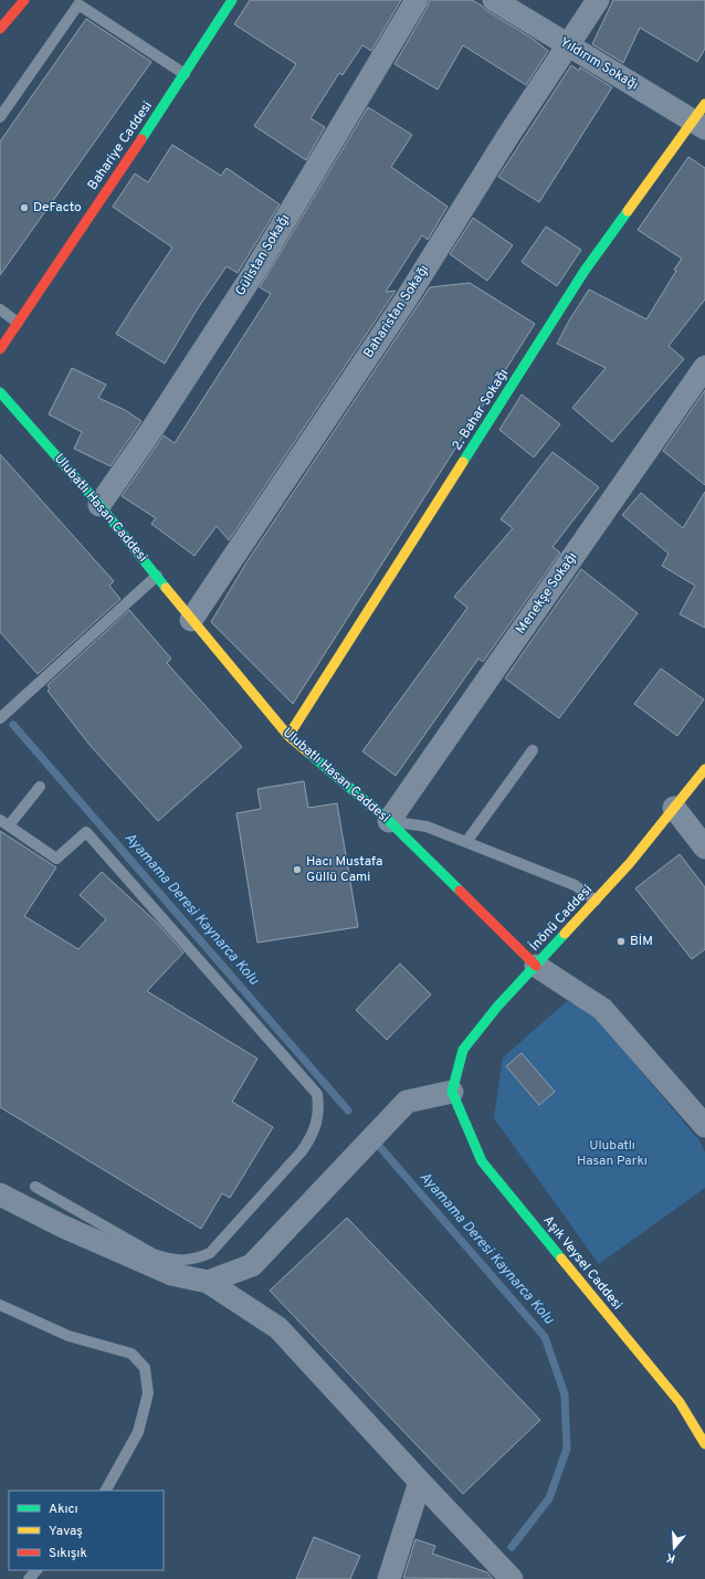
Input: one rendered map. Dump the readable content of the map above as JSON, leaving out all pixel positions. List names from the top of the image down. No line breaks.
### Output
{"streets":{"main road":["Bahariye Caddesi","2. Bahar Sokağı","Ulubatlı Hasan Caddesi","İnönü Caddesi","Aşık Veysel Caddesi"],"street":["Yıldırım Sokağı","Gülistan Sokağı","Baharistan Sokağı","Menekşe Sokağı"]},"crossings":[["Yıldırım Sokağı","Baharistan Sokağı"],["Yıldırım Sokağı","2. Bahar Sokağı"],["Gülistan Sokağı","Ulubatlı Hasan Caddesi"],["Baharistan Sokağı","Ulubatlı Hasan Caddesi"],["2. Bahar Sokağı","Ulubatlı Hasan Caddesi"],["Ulubatlı Hasan Caddesi","Menekşe Sokağı"],["Ulubatlı Hasan Caddesi","İnönü Caddesi"],["İnönü Caddesi","Aşık Veysel Caddesi"]],"water":["Ayamama Deresi Kaynarca Kolu"],"parks":["Ulubatlı Hasan Parkı"],"places":["DeFacto","Hacı Mustafa Güllü Cami","BİM"],"legend":["Akıcı","Yavaş","Sıkışık"],"north":"bottom"}
